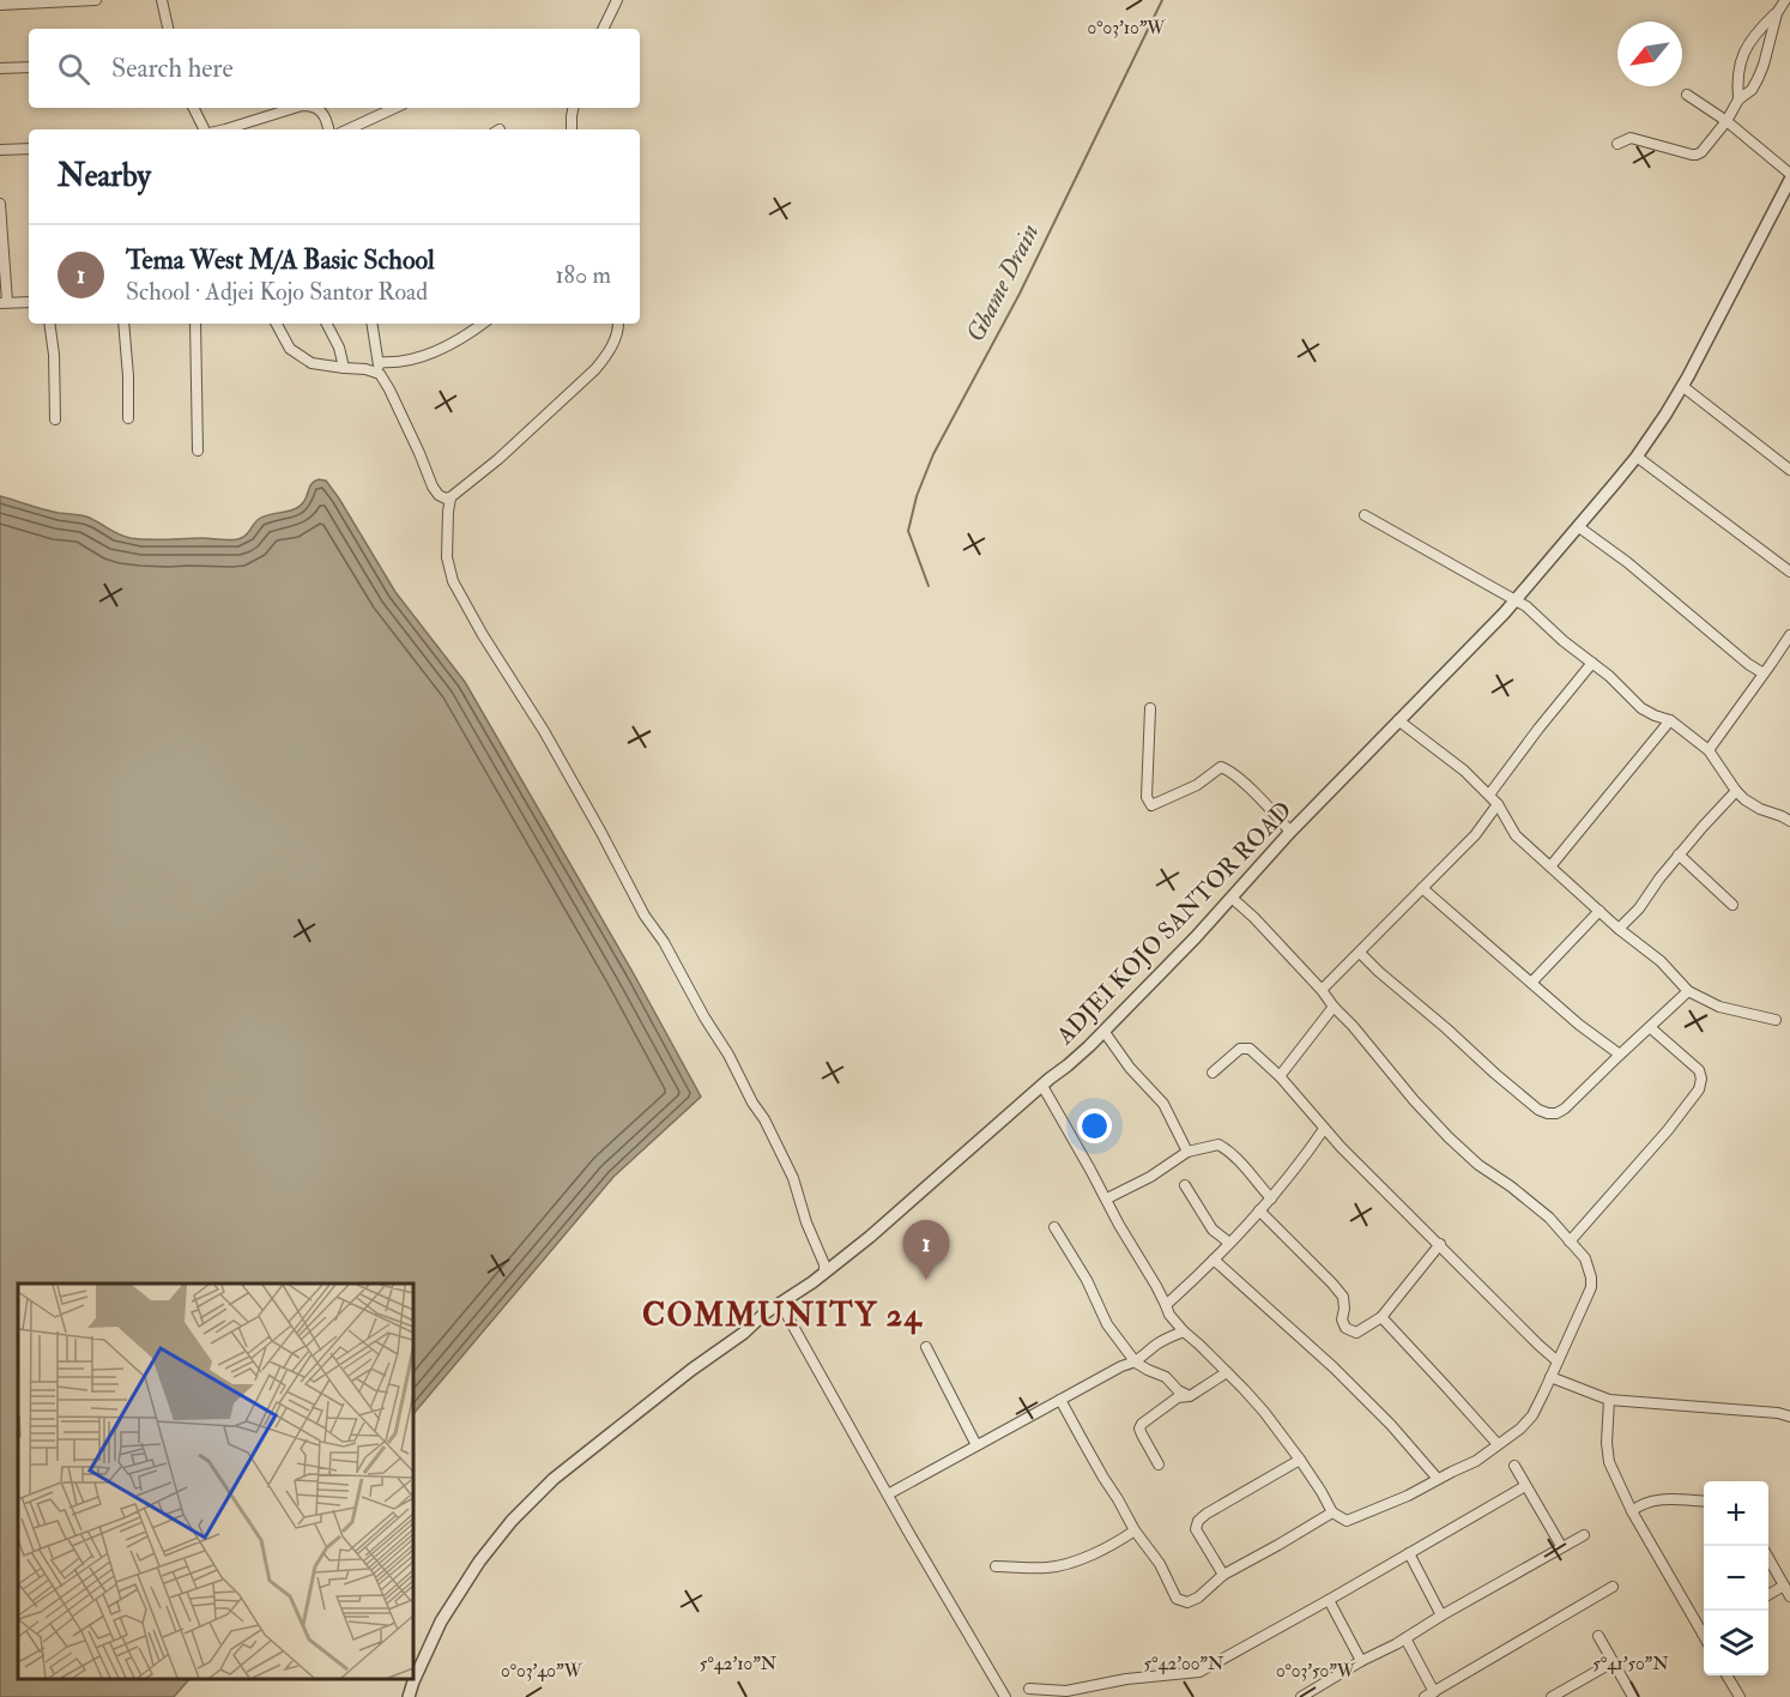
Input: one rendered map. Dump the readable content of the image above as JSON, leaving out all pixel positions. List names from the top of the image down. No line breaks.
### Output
{"streets":{"street":["ADJEI KOJO SANTOR ROAD"]},"districts":["COMMUNITY 24"],"water":["Gbame Drain"],"north":"bottom left","page":{"search":"Search here","heading":"Nearby","list":[{"mark":"1","name":"Tema West M/A Basic School","note":"School · Adjei Kojo Santor Road","value":"180 m"}],"pins":"1","map_buttons":["+","−"]},"coordinates":["0°03'10\"W","5°42'10\"N","5°42'00\"N","5°41'50\"N","0°03'40\"W","0°03'50\"W"]}
